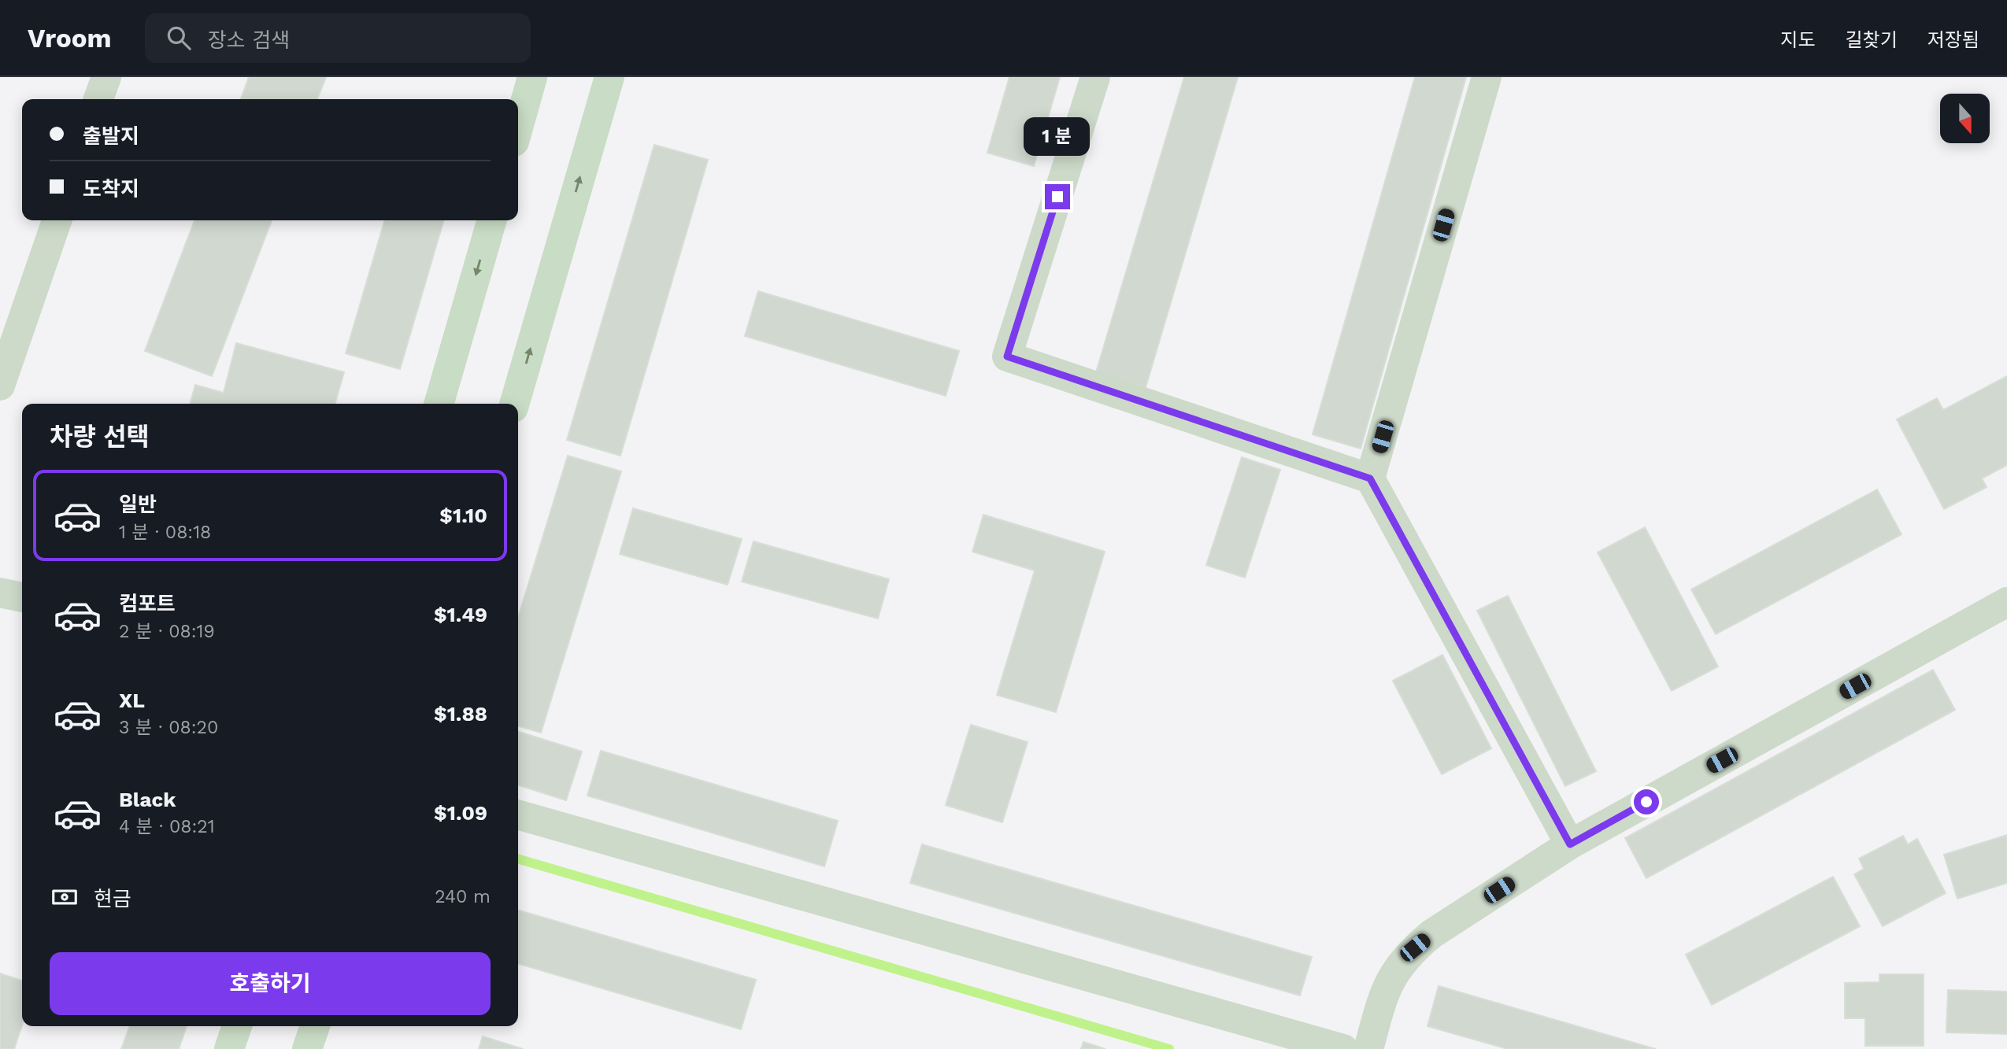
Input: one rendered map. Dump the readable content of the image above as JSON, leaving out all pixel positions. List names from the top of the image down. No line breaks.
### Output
{"north":"bottom","page":{"header":"Vroom","search":"장소 검색","nav":["지도","길찾기","저장됨"],"banner":["출발지","도착지"],"bubble":"1 분","heading":"차량 선택","list":[{"name":"일반","note":"1 분 · 08:18","value":"$1.10"},{"name":"컴포트","note":"2 분 · 08:19","value":"$1.49"},{"name":"XL","note":"3 분 · 08:20","value":"$1.88"},{"name":"Black","note":"4 분 · 08:21","value":"$1.09"}],"pay":["현금","240 m"],"buttons":"호출하기"}}
